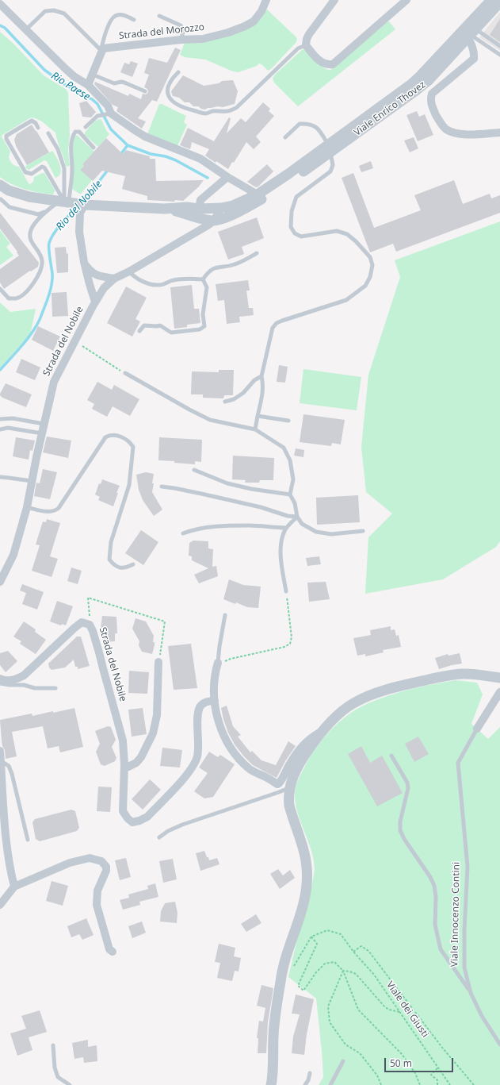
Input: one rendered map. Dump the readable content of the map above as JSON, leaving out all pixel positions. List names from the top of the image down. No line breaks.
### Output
{"streets":{"street":["Strada del Morozzo","Viale Enrico Thovez","Strada del Nobile","Viale Innocenzo Contini"],"path":["Viale dei Giusti"]},"crossings":[["Viale Enrico Thovez","Strada del Nobile"]],"water":["Rio Paese","Rio del Nobile"],"scale_bar":"50 m"}
